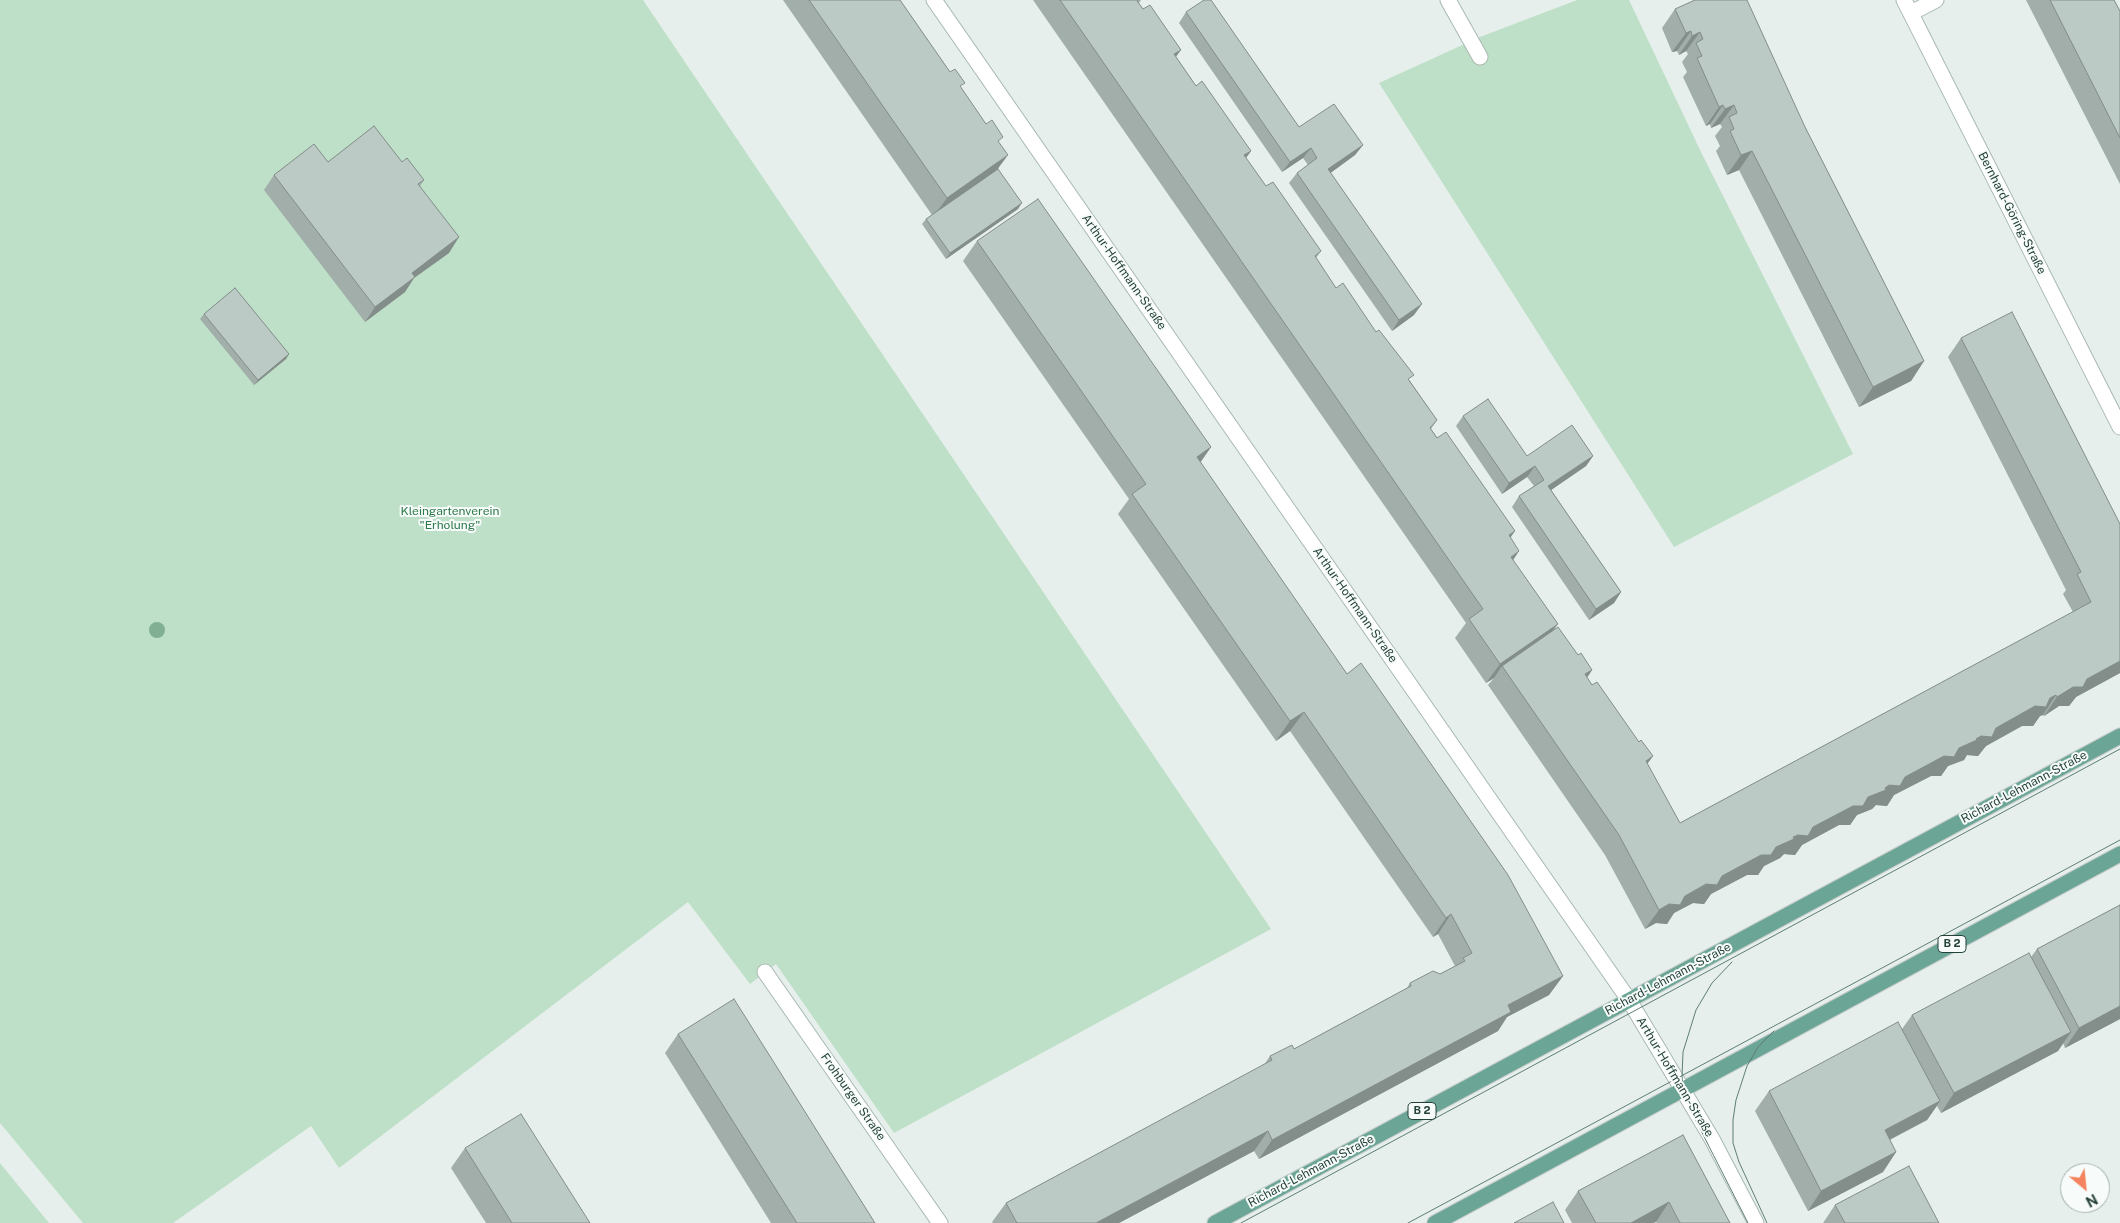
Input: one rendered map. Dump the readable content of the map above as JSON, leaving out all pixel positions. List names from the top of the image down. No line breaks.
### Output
{"streets":{"main road":["Richard-Lehmann-Straße","B 2"],"street":["Bernhard-Göring-Straße","Arthur-Hoffmann-Straße","Frohburger Straße"]},"crossings":[["Arthur-Hoffmann-Straße","Richard-Lehmann-Straße"],["Arthur-Hoffmann-Straße","B 2"]],"parks":["Kleingartenverein \"Erholung\""],"north":"bottom right"}
